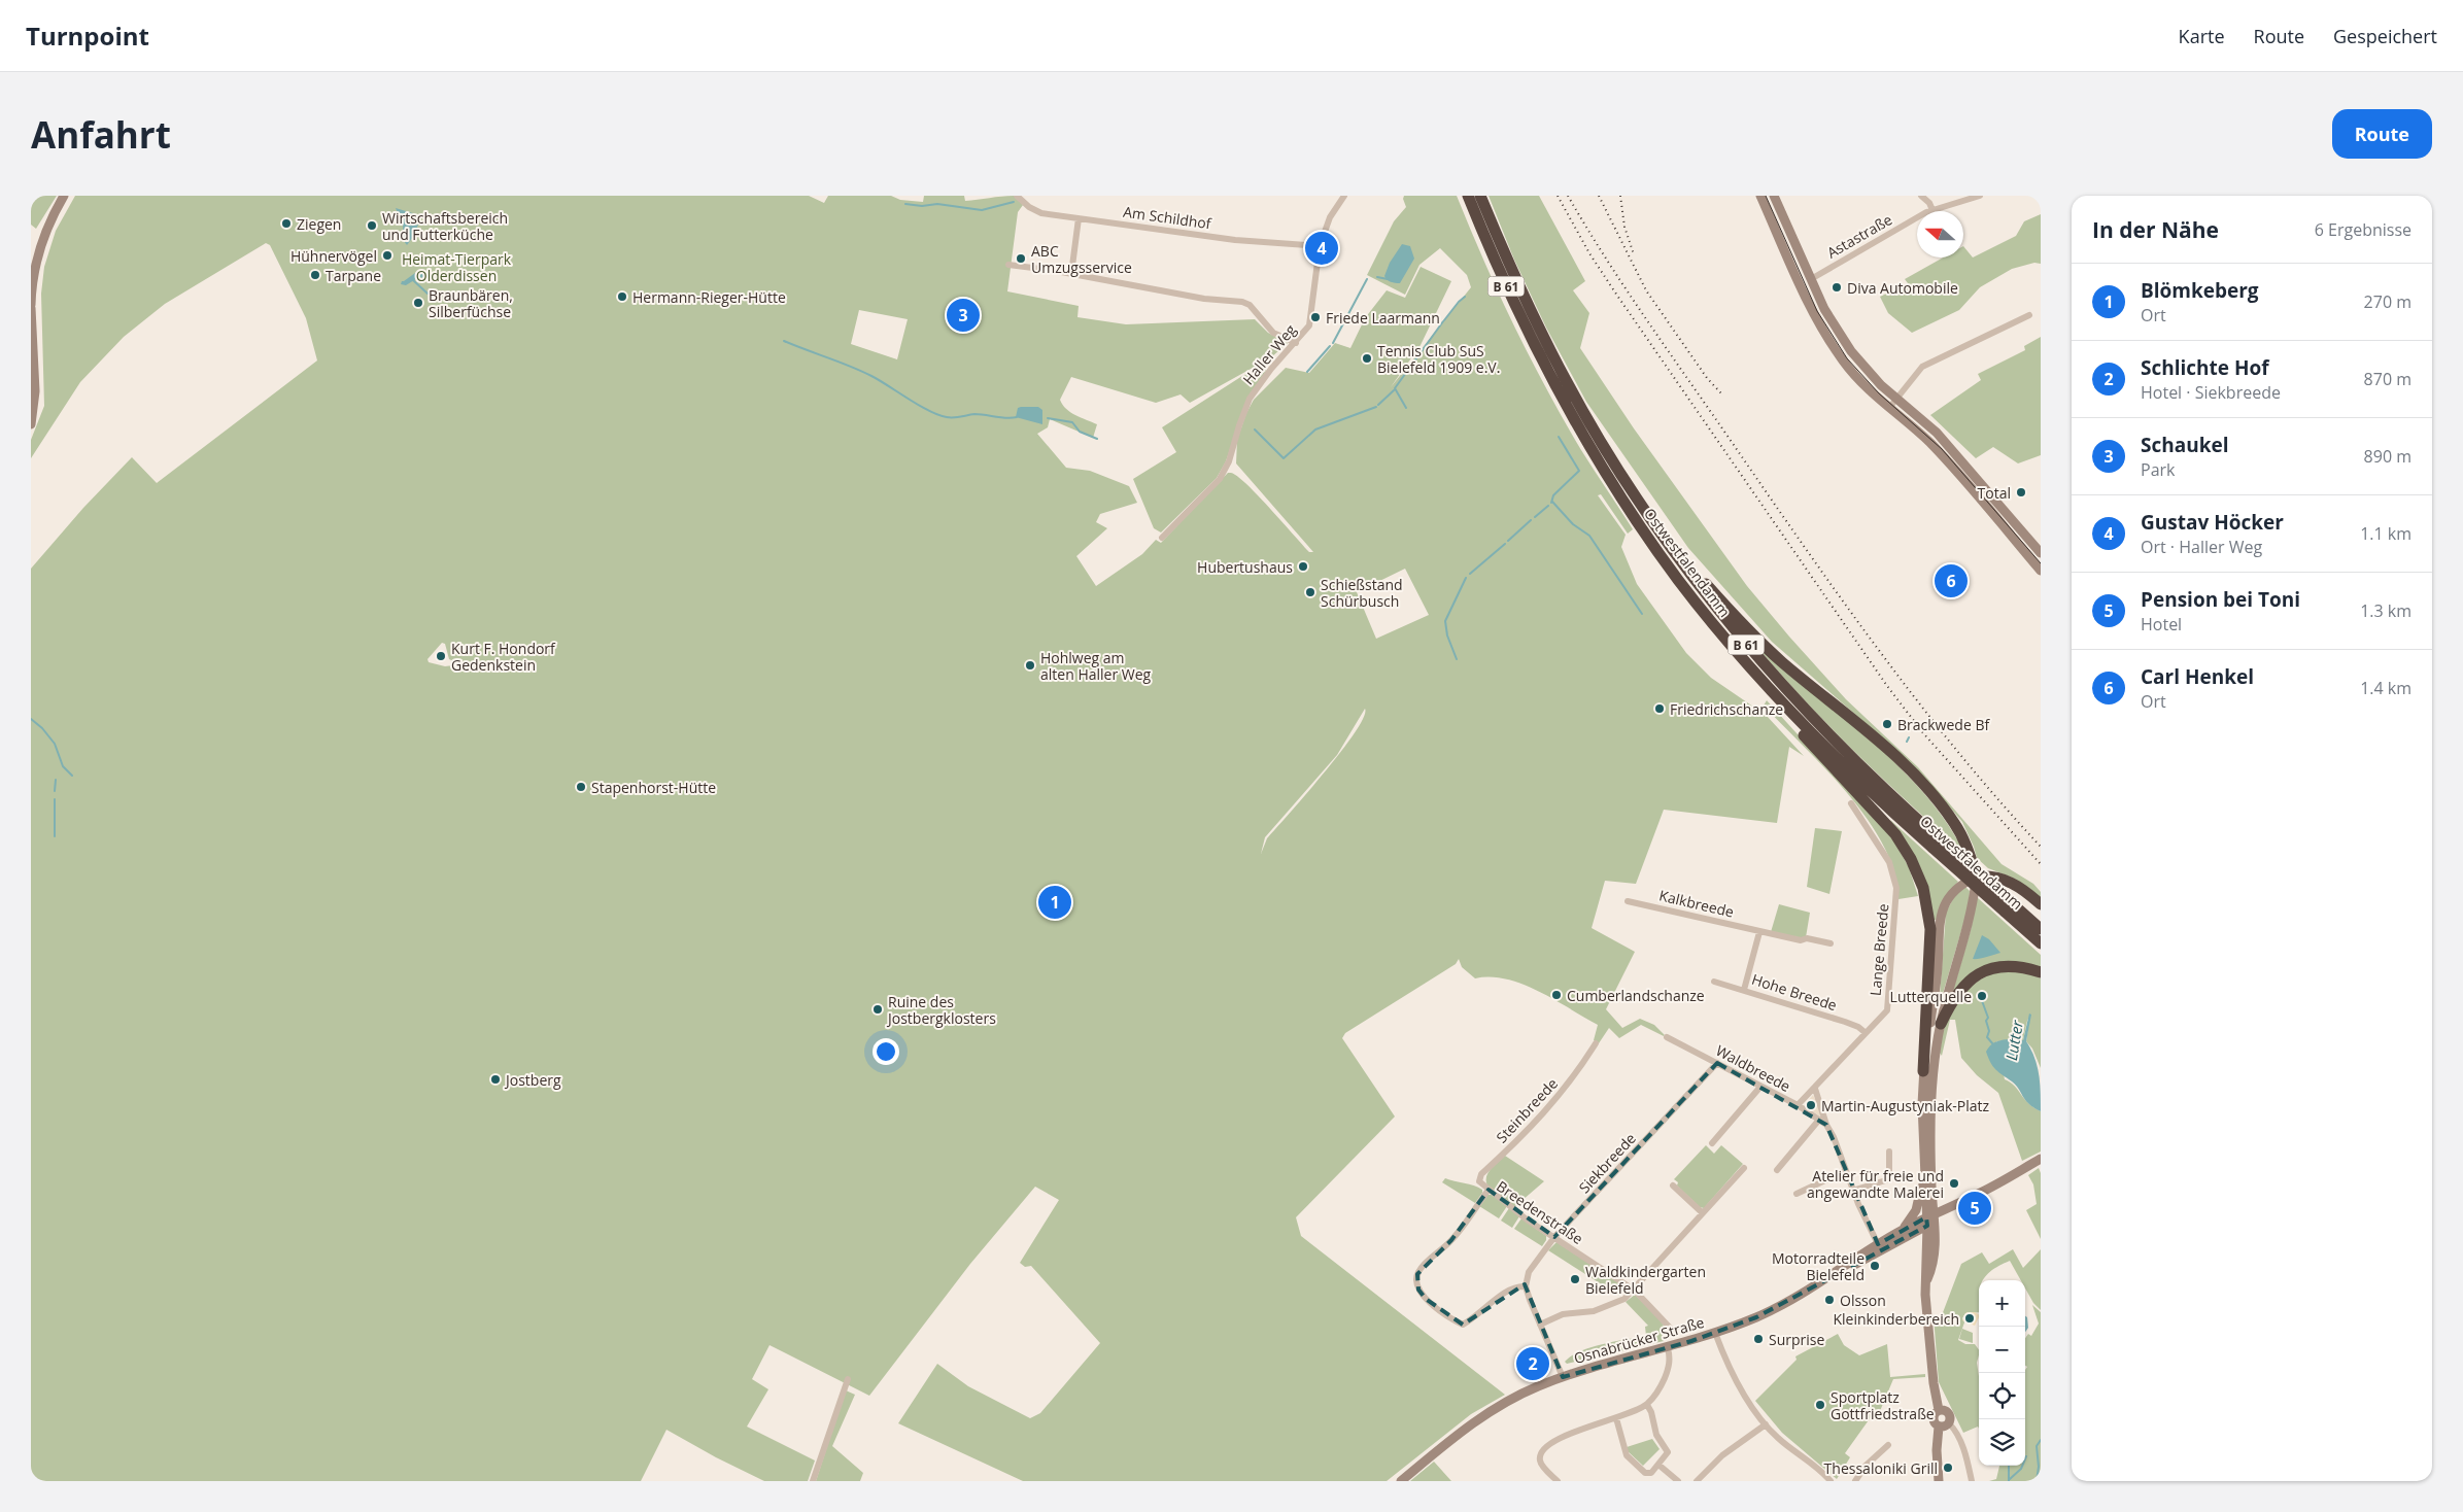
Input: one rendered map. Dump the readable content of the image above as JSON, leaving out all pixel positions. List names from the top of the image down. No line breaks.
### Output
{"streets":{"highway":["B 61","Ostwestfalendamm"],"main road":["Osnabrücker Straße"],"street":["Am Schildhof","Astastraße","Haller Weg","Kalkbreede","Lange Breede","Hohe Breede","Waldbreede","Steinbreede","Siekbreede","Breedenstraße"]},"crossings":[["Am Schildhof","Haller Weg"],["B 61","Ostwestfalendamm"],["Lange Breede","Hohe Breede"],["Lange Breede","Waldbreede"],["Waldbreede","Siekbreede"],["Waldbreede","Osnabrücker Straße"],["Steinbreede","Breedenstraße"],["Siekbreede","Breedenstraße"]],"water":["Lutter"],"parks":["Heimat-Tierpark Olderdissen"],"places":["Ziegen","Wirtschaftsbereich und Futterküche","Hühnervögel","ABC Umzugsservice","Tarpane","Diva Automobile","Hermann-Rieger-Hütte","Braunbären, Silberfüchse","Friede Laarmann","Tennis Club SuS Bielefeld 1909 e.V.","Total","Hubertushaus","Schießstand Schürbusch","Kurt F. Hondorf Gedenkstein","Hohlweg am alten Haller Weg","Friedrichschanze","Brackwede Bf","Stapenhorst-Hütte","Cumberlandschanze","Lutterquelle","Ruine des Jostbergklosters","Jostberg","Martin-Augustyniak-Platz","Atelier für freie und angewandte Malerei","Motorradteile Bielefeld","Waldkindergarten Bielefeld","Olsson","Kleinkinderbereich","Surprise","Sportplatz Gottfriedstraße","Thessaloniki Grill"],"north":"left","page":{"header":"Turnpoint","nav":["Karte","Route","Gespeichert"],"buttons":"Route","title":"Anfahrt","heading":["In der Nähe","6 Ergebnisse"],"pins":["4","3","6","1","5","2"],"list":[{"mark":"1","name":"Blömkeberg","note":"Ort","value":"270 m"},{"mark":"2","name":"Schlichte Hof","note":"Hotel · Siekbreede","value":"870 m"},{"mark":"3","name":"Schaukel","note":"Park","value":"890 m"},{"mark":"4","name":"Gustav Höcker","note":"Ort · Haller Weg","value":"1.1 km"},{"mark":"5","name":"Pension bei Toni","note":"Hotel","value":"1.3 km"},{"mark":"6","name":"Carl Henkel","note":"Ort","value":"1.4 km"}],"map_buttons":["+","−"]}}
